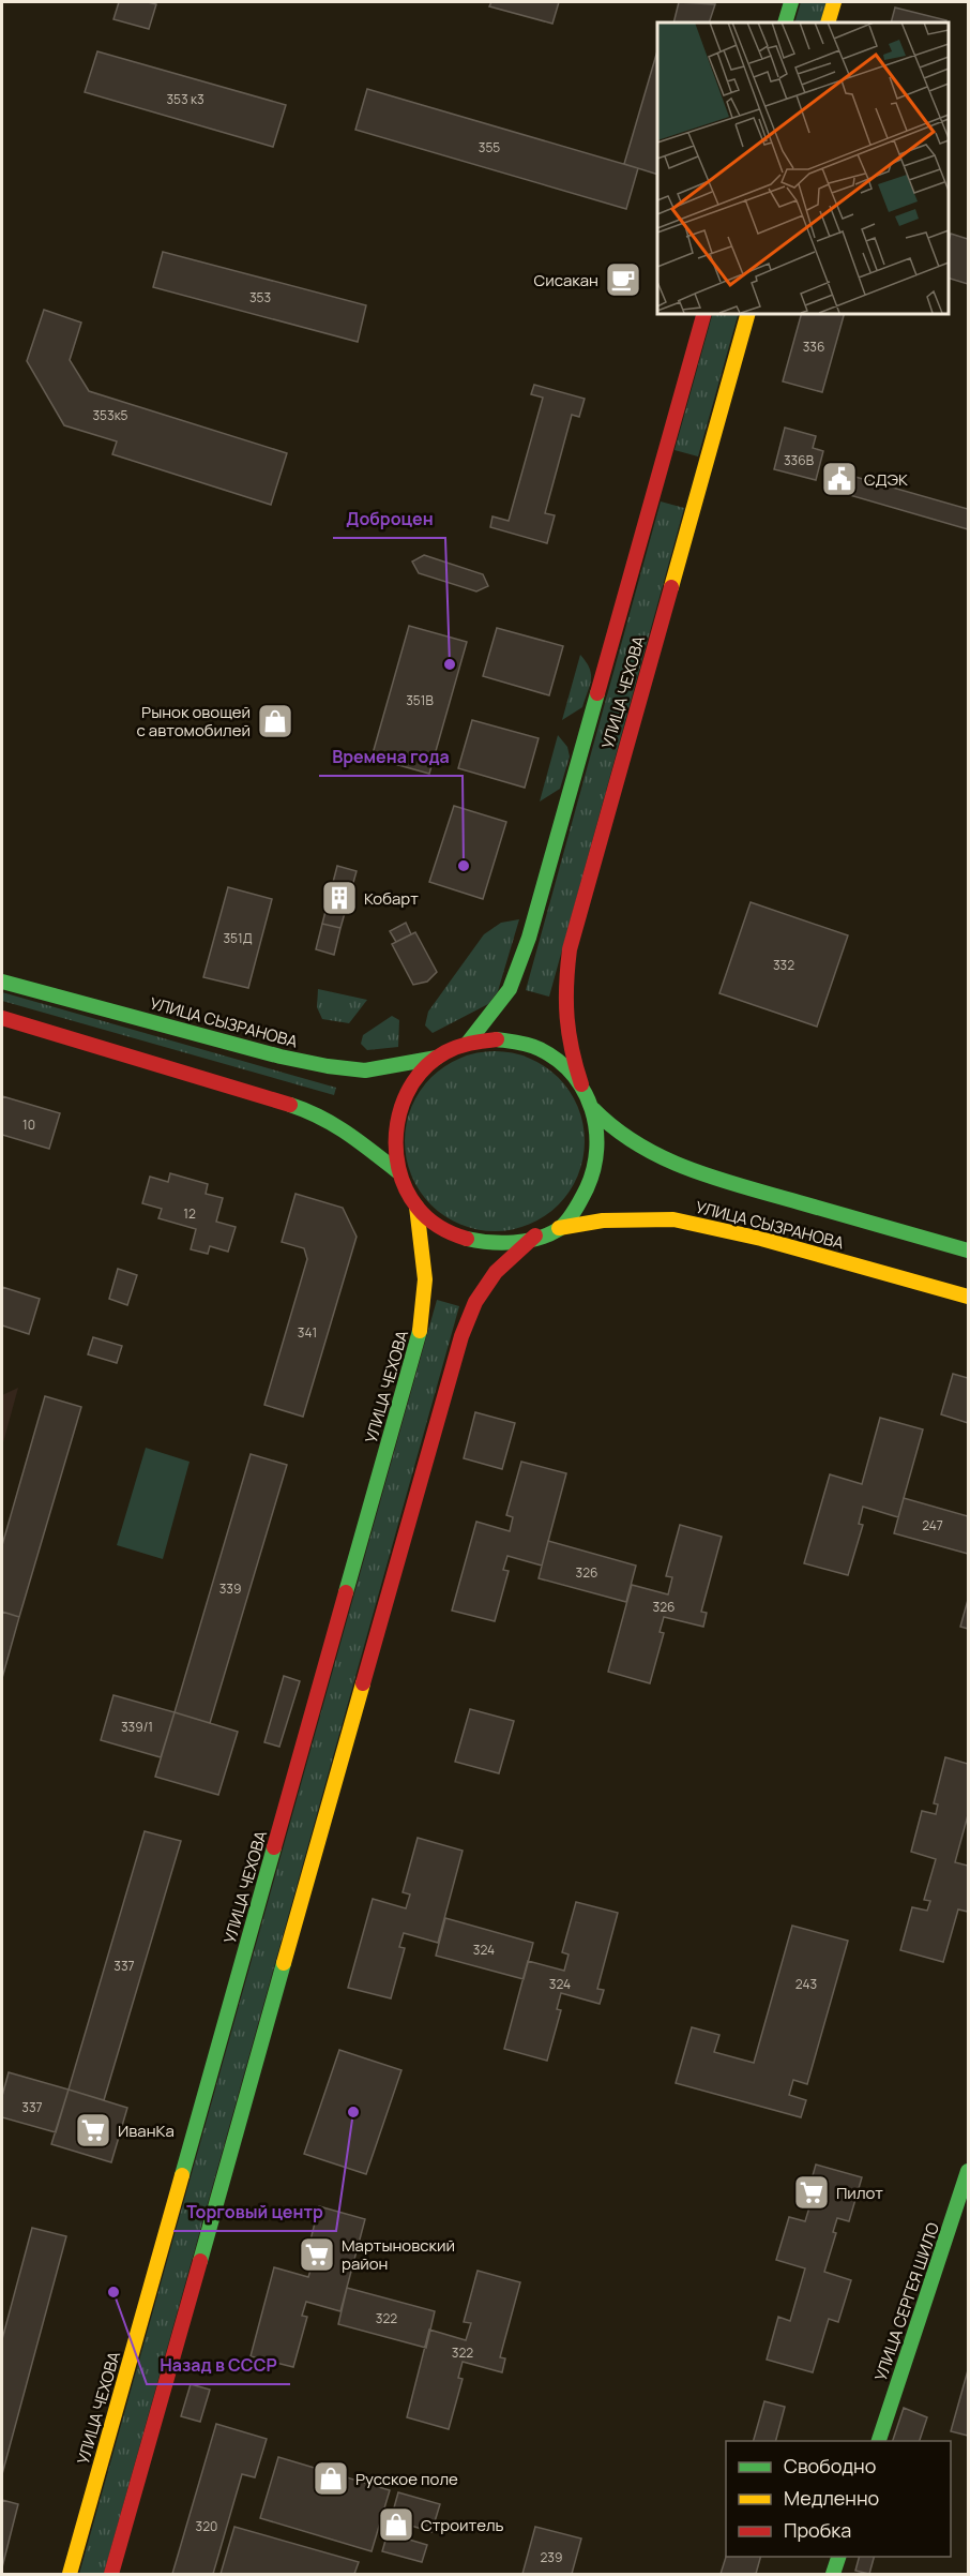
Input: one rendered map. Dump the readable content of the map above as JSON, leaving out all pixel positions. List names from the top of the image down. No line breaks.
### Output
{"streets":{"main road":["УЛИЦА ЧЕХОВА","УЛИЦА СЫЗРАНОВА","УЛИЦА СЕРГЕЯ ШИЛО"]},"crossings":[["УЛИЦА ЧЕХОВА","УЛИЦА СЫЗРАНОВА"]],"places":{"cafe":["Сисакан"],"public building":["СДЭК"],"other":["Доброцен","Времена года","Торговый центр","Назад в СССР"],"shop":["Рынок овощей с автомобилей","Русское поле","Строитель"],"building":["Кобарт"],"supermarket":["ИванКа","Пилот","Мартыновский район"]},"house_numbers":["353 к3","355","353","336","353к5","336В","351В","351Д","332","10","12","341","247","326","339","326","339/1","324","337","324","243","337","322","322","320","239"],"legend":["Свободно","Медленно","Пробка"]}
